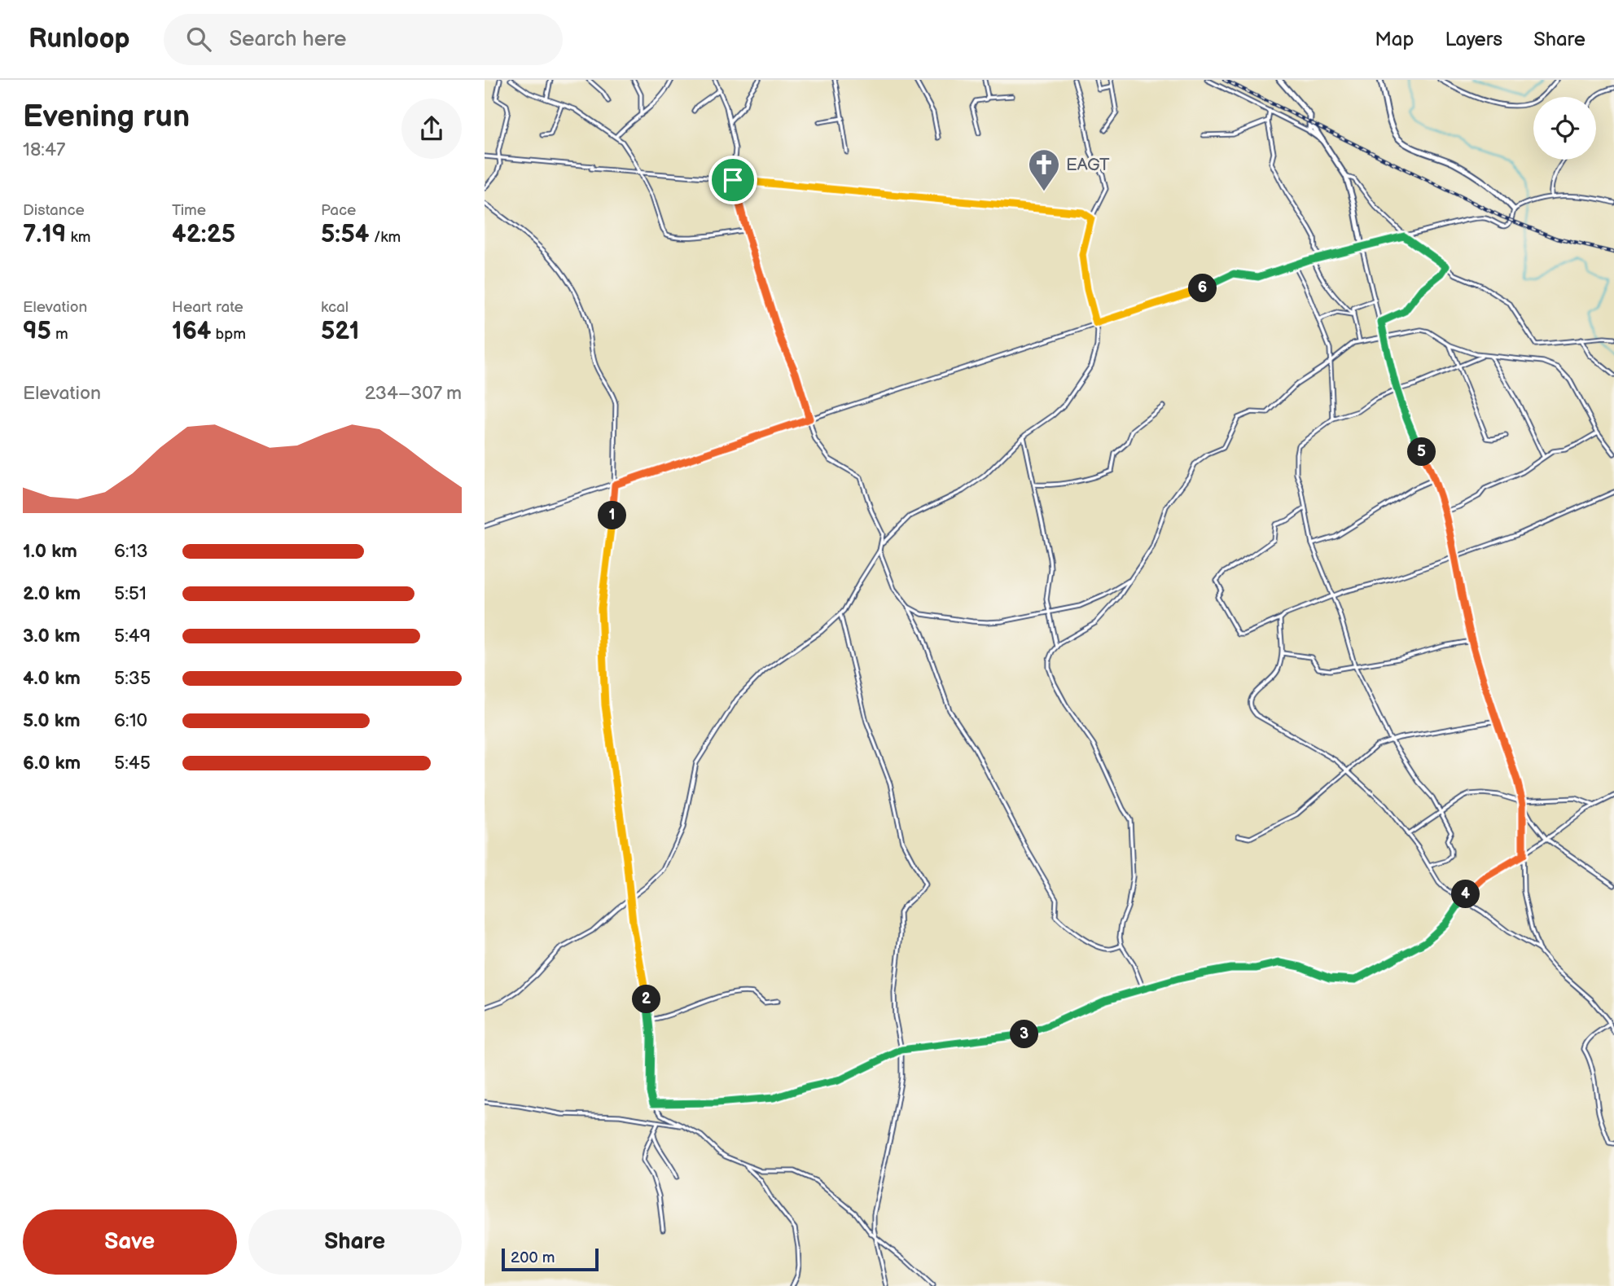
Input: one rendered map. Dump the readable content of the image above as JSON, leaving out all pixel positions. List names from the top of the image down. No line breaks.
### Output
{"places":{"church":["EAGT"]},"scale_bar":"200 m","page":{"header":"Runloop","search":"Search here","nav":["Map","Layers","Share"],"heading":["Evening run","18:47"],"stats":[["Distance","7.19 km"],["Time","42:25"],["Pace","5:54 /km"],["Elevation","95 m"],["Heart rate","164 bpm"],["kcal","521"]],"pins":["6","5","1","4","2","3"],"chart":["Elevation","234–307 m"],"list":[{"name":"1.0 km","note":"6:13"},{"name":"2.0 km","note":"5:51"},{"name":"3.0 km","note":"5:49"},{"name":"4.0 km","note":"5:35"},{"name":"5.0 km","note":"6:10"},{"name":"6.0 km","note":"5:45"}],"buttons":["Save","Share"],"scale":"200 m"}}
